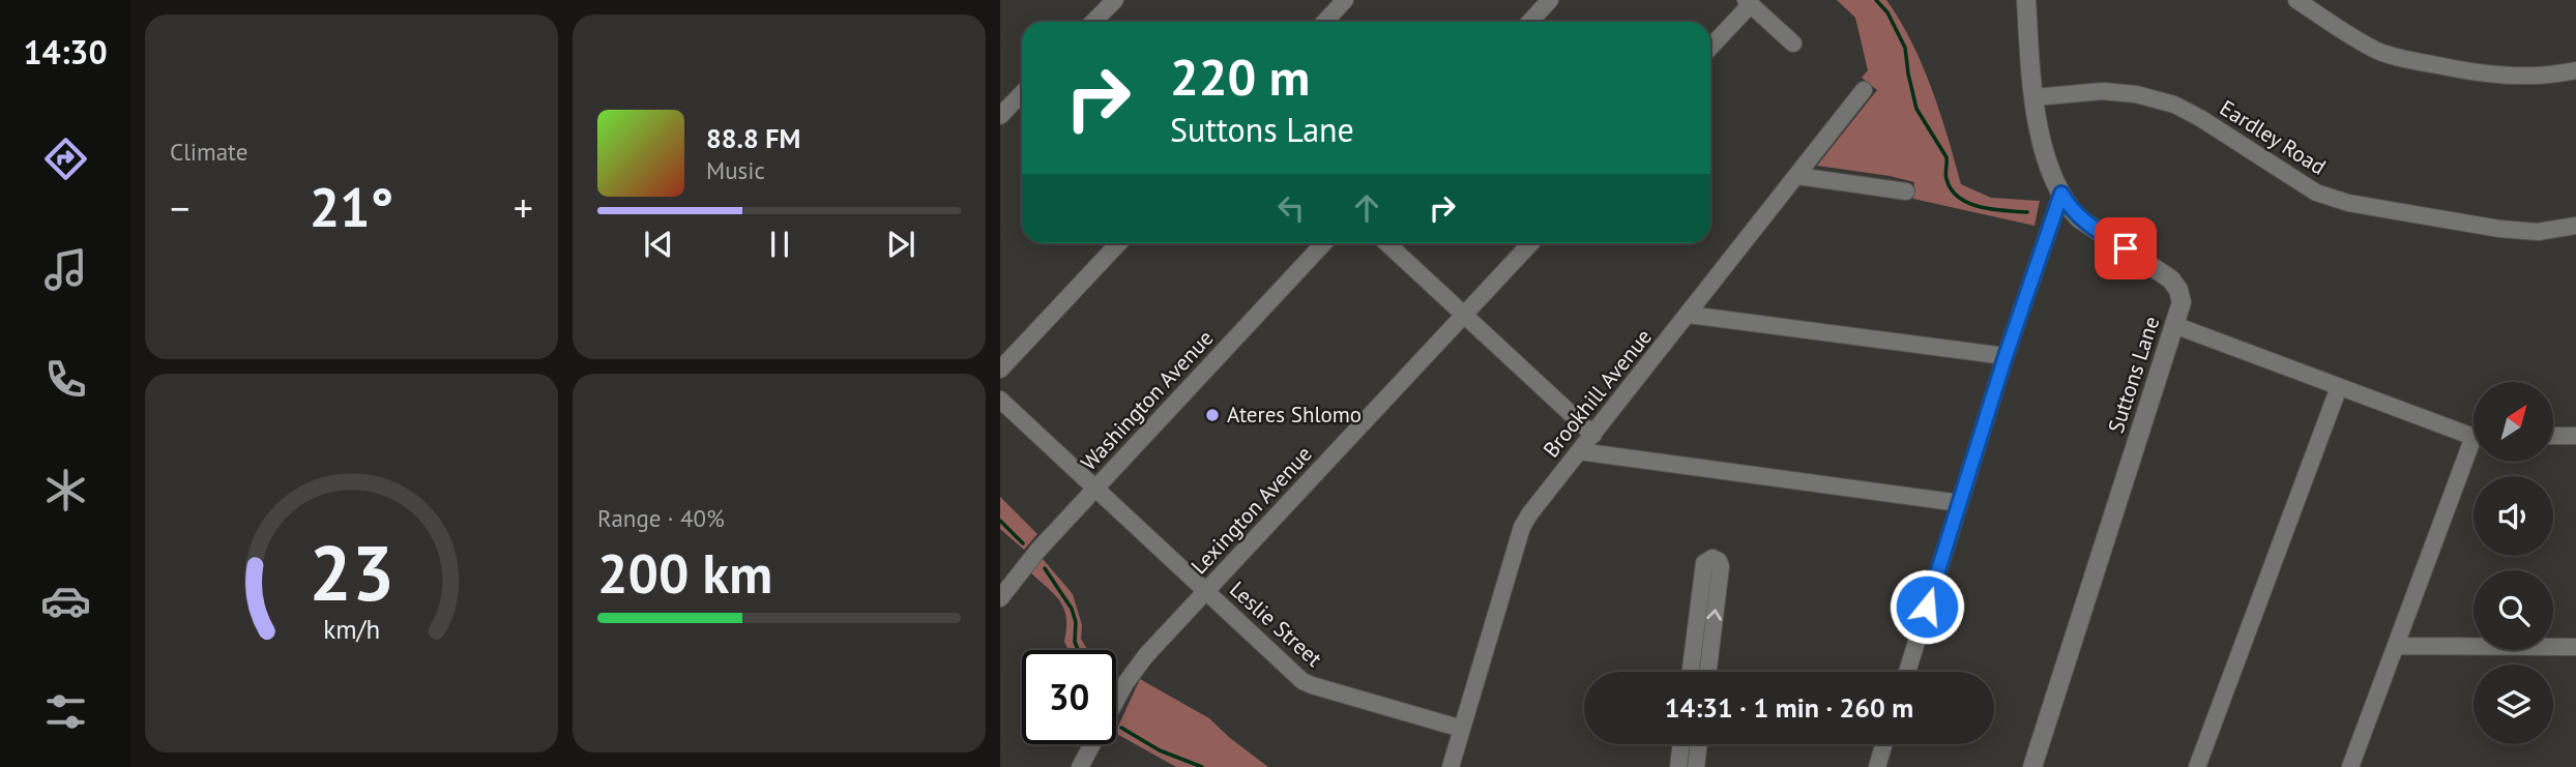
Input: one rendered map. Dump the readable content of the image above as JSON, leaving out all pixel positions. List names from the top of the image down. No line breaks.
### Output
{"streets":{"street":["Eardley Road","Suttons Lane","Brookhill Avenue","Washington Avenue","Lexington Avenue","Leslie Street"]},"crossings":[["Eardley Road","Suttons Lane"],["Brookhill Avenue","Leslie Street"],["Washington Avenue","Leslie Street"],["Lexington Avenue","Leslie Street"]],"places":["Ateres Shlomo"],"north":"top right","page":{"tabs":"14:30","tile":["Climate",["Range · 40%","200 km"]],"turn":["220 m","Suttons Lane"],"song":["88.8 FM","Music"],"heat":["−","21°","+"],"limit":"30","trip":"14:31 · 1 min · 260 m","gauge":["23","km/h"]}}
